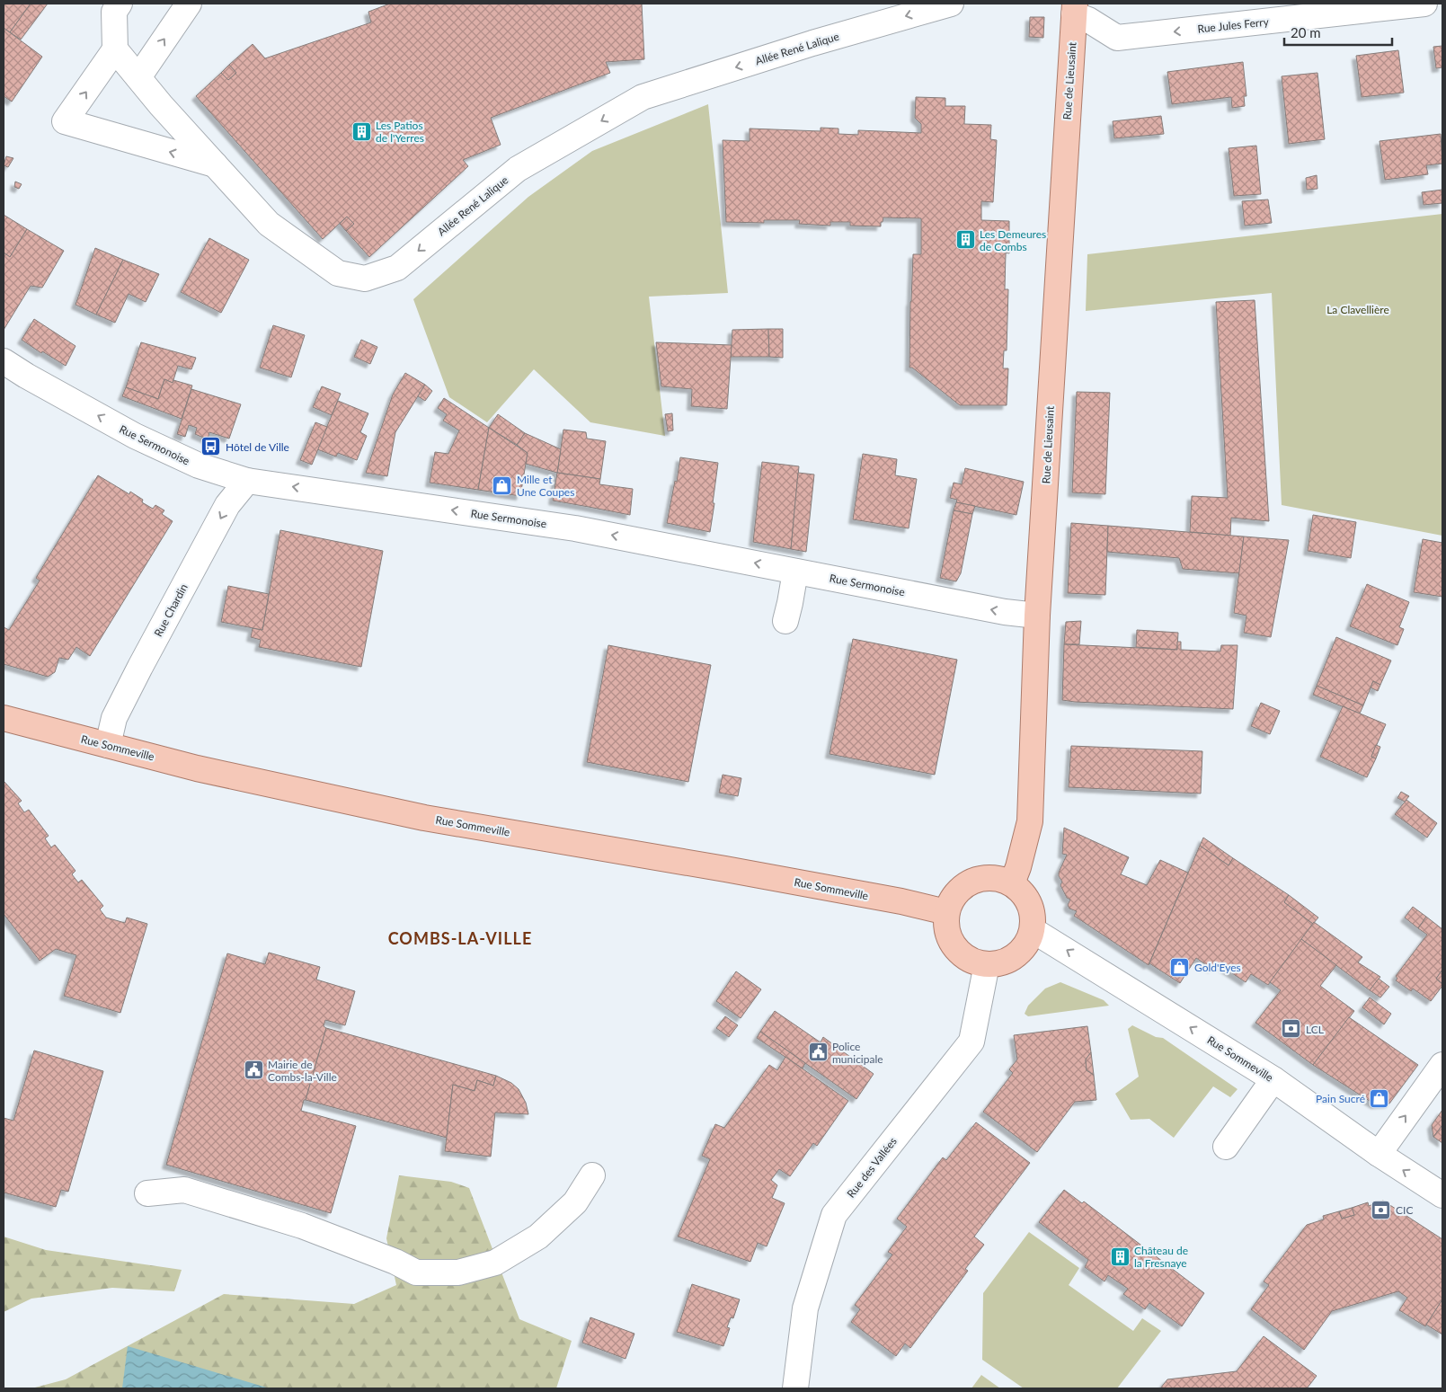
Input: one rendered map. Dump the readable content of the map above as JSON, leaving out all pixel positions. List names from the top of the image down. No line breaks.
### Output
{"streets":{"main road":["Rue de Lieusaint","Rue Sommeville"],"street":["Rue Jules Ferry","Allée René Lalique","Rue Sermonoise","Rue Chardin","Rue des Vallées"]},"crossings":[["Rue Jules Ferry","Rue de Lieusaint"],["Rue de Lieusaint","Rue Sermonoise"],["Rue de Lieusaint","Rue Sommeville"],["Rue de Lieusaint","Rue des Vallées"],["Rue Sermonoise","Rue Chardin"],["Rue Chardin","Rue Sommeville"],["Rue Sommeville","Rue des Vallées"]],"one_way":["Rue Jules Ferry","Allée René Lalique","Rue Sermonoise","Rue Chardin"],"districts":["COMBS-LA-VILLE"],"parks":["La Clavellière"],"places":{"building":["Les Patios de l'Yerres","Les Demeures de Combs","Château de la Fresnaye"],"bus stop":["Hôtel de Ville"],"shop":["Mille et Une Coupes","Gold'Eyes","Pain Sucré"],"bank":["LCL","CIC"],"public building":["Police municipale","Mairie de Combs-la-Ville"]},"scale_bar":"20 m"}
